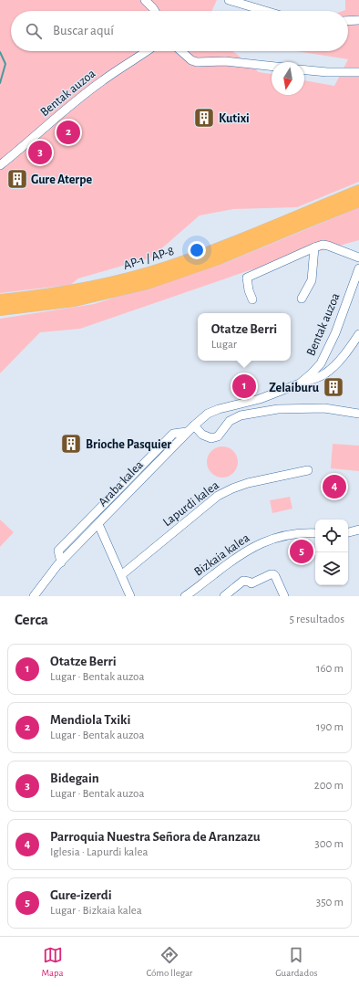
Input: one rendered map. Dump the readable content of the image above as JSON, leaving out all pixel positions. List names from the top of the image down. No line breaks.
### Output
{"streets":{"highway":["AP-1 / AP-8"],"street":["Bentak auzoa","Araba kalea","Lapurdi kalea","Bizkaia kalea"]},"crossings":[["Bentak auzoa","Araba kalea"]],"places":{"building":["Kutixi","Gure Aterpe","Zelaiburu","Brioche Pasquier"]},"north":"bottom","page":{"search":"Buscar aquí","pins":["2","3","1","4","5"],"popup":["Otatze Berri","Lugar"],"heading":["Cerca","5 resultados"],"list":[{"mark":"1","name":"Otatze Berri","note":"Lugar · Bentak auzoa","value":"160 m"},{"mark":"2","name":"Mendiola Txiki","note":"Lugar · Bentak auzoa","value":"190 m"},{"mark":"3","name":"Bidegain","note":"Lugar · Bentak auzoa","value":"200 m"},{"mark":"4","name":"Parroquia Nuestra Señora de Aranzazu","note":"Iglesia · Lapurdi kalea","value":"300 m"},{"mark":"5","name":"Gure-izerdi","note":"Lugar · Bizkaia kalea","value":"350 m"}],"nav":["Mapa","Cómo llegar","Guardados"]}}
